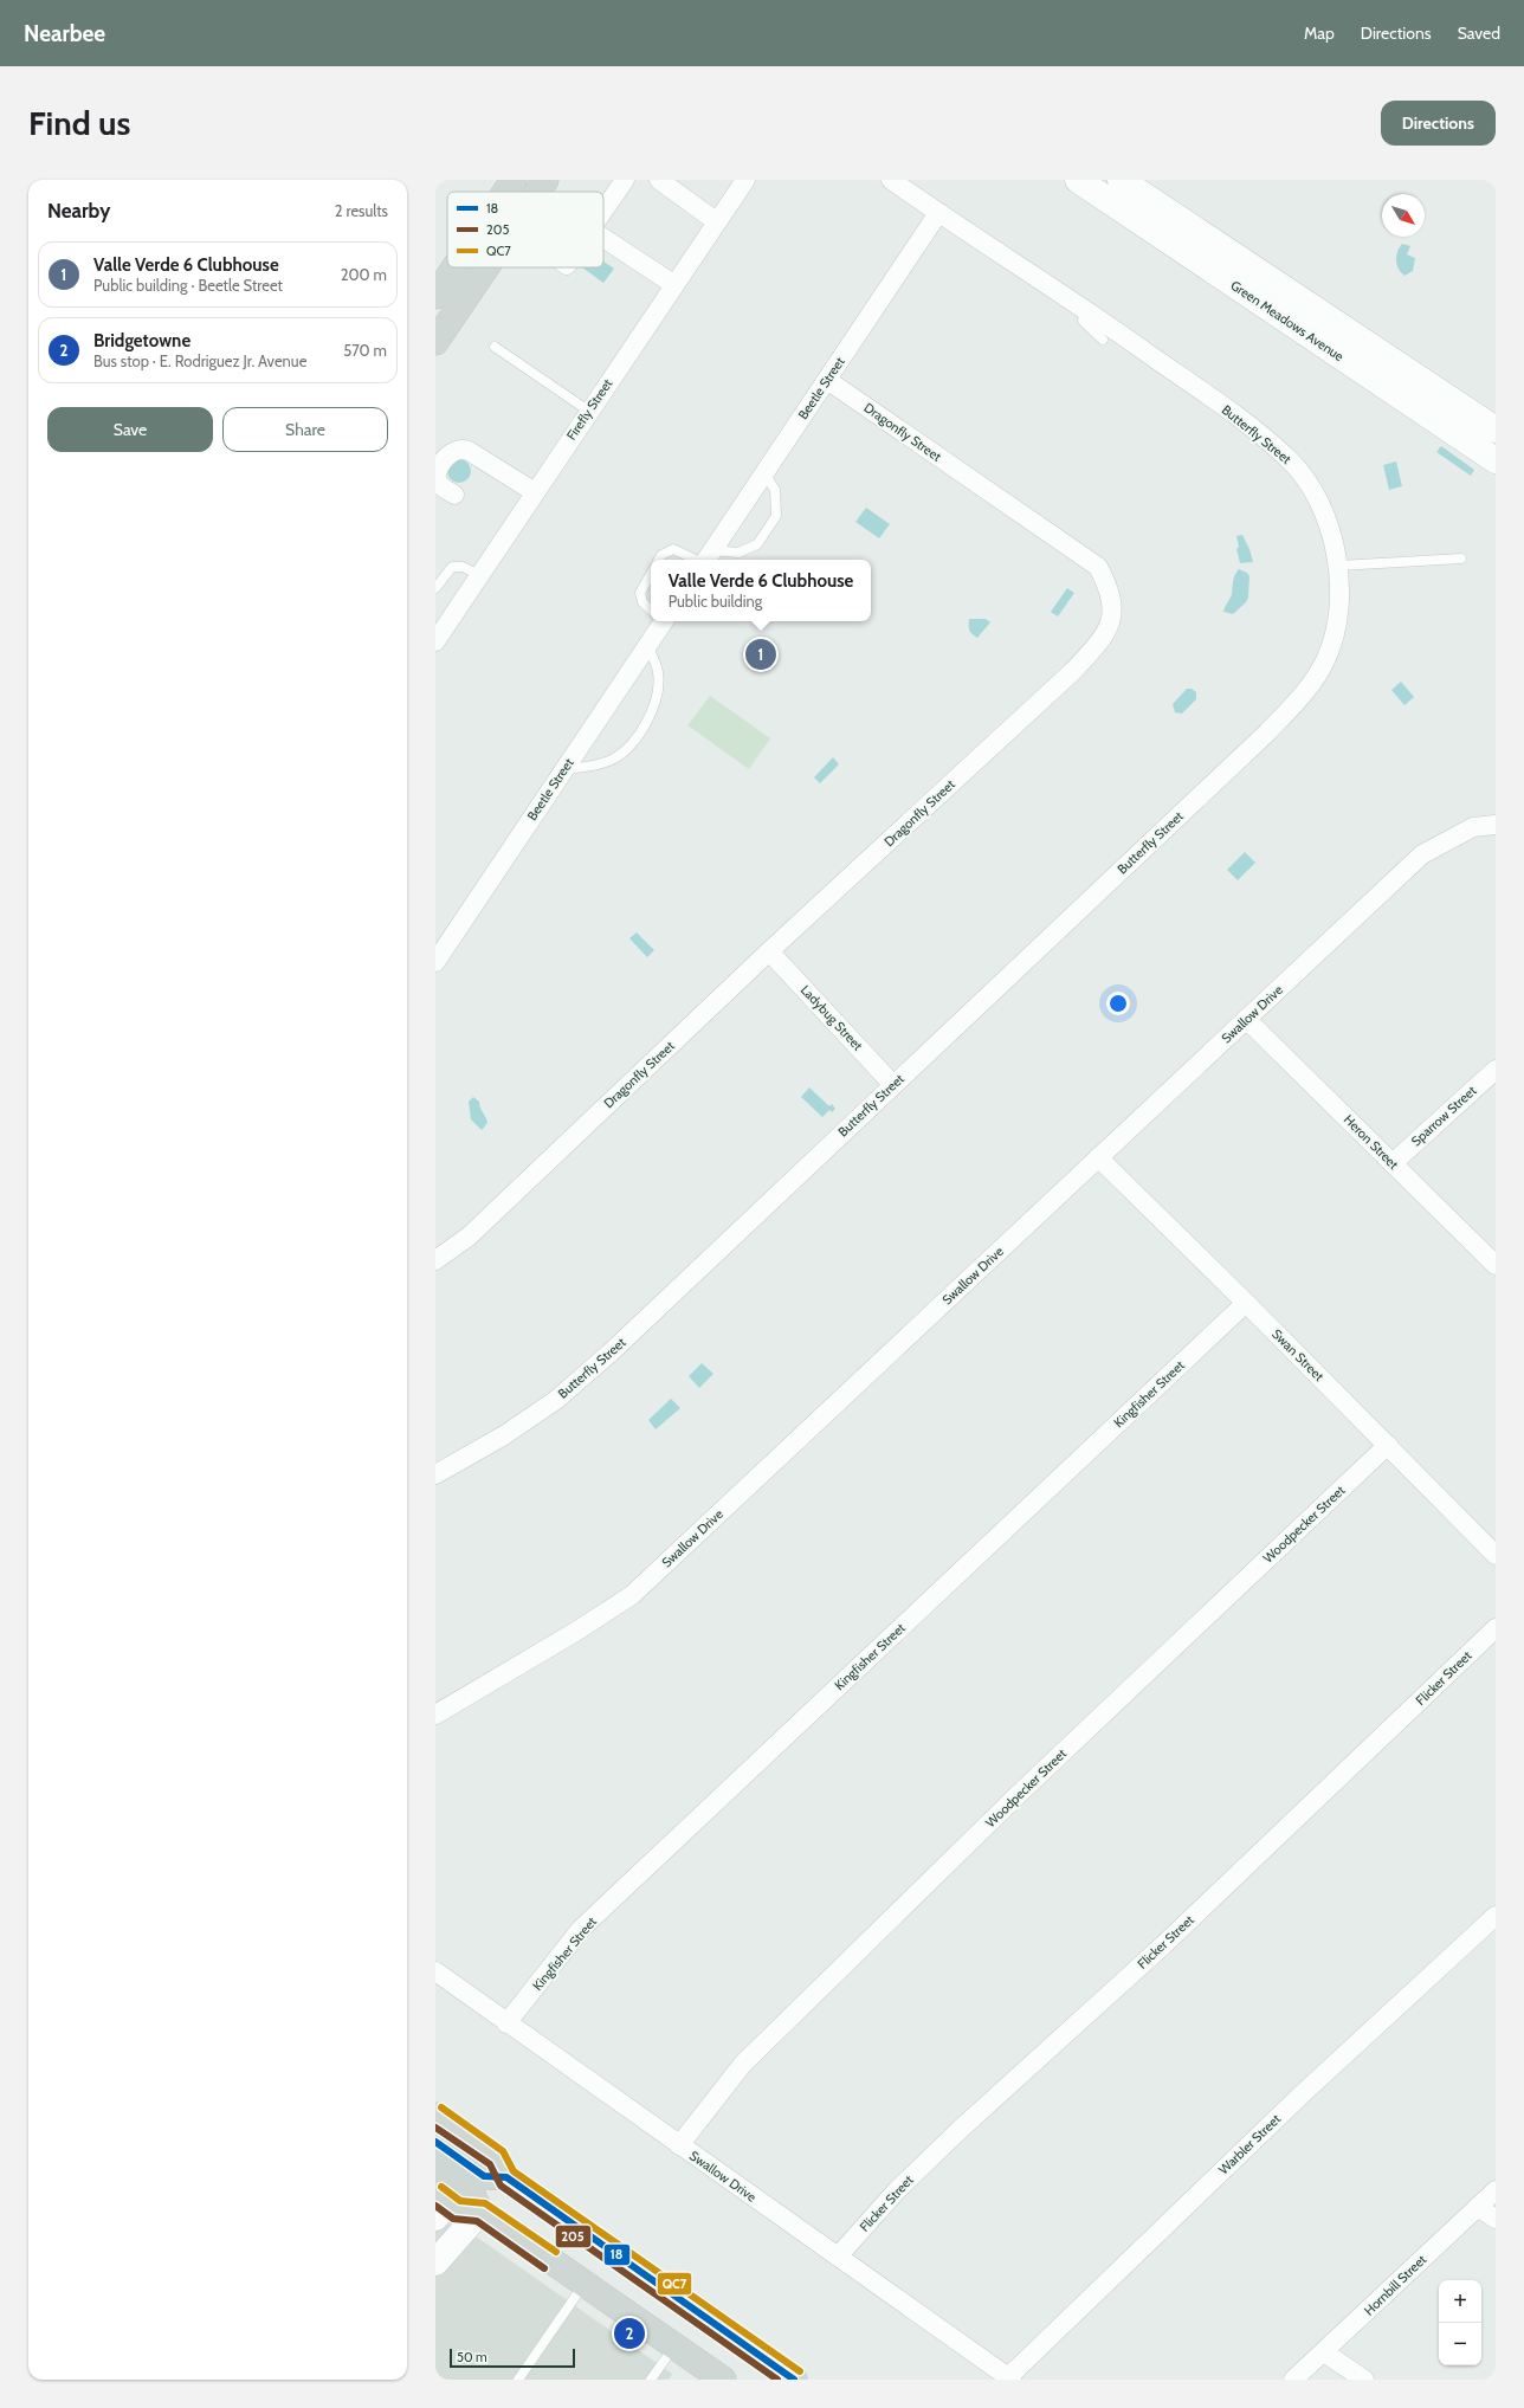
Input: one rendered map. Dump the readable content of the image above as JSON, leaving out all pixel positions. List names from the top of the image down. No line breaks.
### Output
{"streets":{"street":["Green Meadows Avenue","Beetle Street","Firefly Street","Dragonfly Street","Butterfly Street","Swallow Drive","Ladybug Street","Sparrow Street","Heron Street","Swan Street","Kingfisher Street","Woodpecker Street","Flicker Street","Warbler Street","Hornbill Street"]},"crossings":[["Beetle Street","Dragonfly Street"],["Beetle Street","Butterfly Street"],["Dragonfly Street","Ladybug Street"],["Butterfly Street","Ladybug Street"],["Swallow Drive","Heron Street"],["Swallow Drive","Swan Street"],["Swallow Drive","Kingfisher Street"],["Swallow Drive","Woodpecker Street"],["Swallow Drive","Flicker Street"],["Swallow Drive","Warbler Street"],["Sparrow Street","Heron Street"],["Swan Street","Kingfisher Street"],["Swan Street","Woodpecker Street"]],"lines":["transit line QC7","transit line 205","transit line 18"],"legend":["18","205","QC7"],"scale_bar":"50 m","north":"bottom right","page":{"header":"Nearbee","nav":["Map","Directions","Saved"],"buttons":["Directions",["Save","Share"]],"title":"Find us","heading":["Nearby","2 results"],"list":[{"mark":"1","name":"Valle Verde 6 Clubhouse","note":"Public building · Beetle Street","value":"200 m"},{"mark":"2","name":"Bridgetowne","note":"Bus stop · E. Rodriguez Jr. Avenue","value":"570 m"}],"popup":["Valle Verde 6 Clubhouse","Public building"],"pins":["1","2"],"map_buttons":["+","−"],"scale":"50 m"}}
